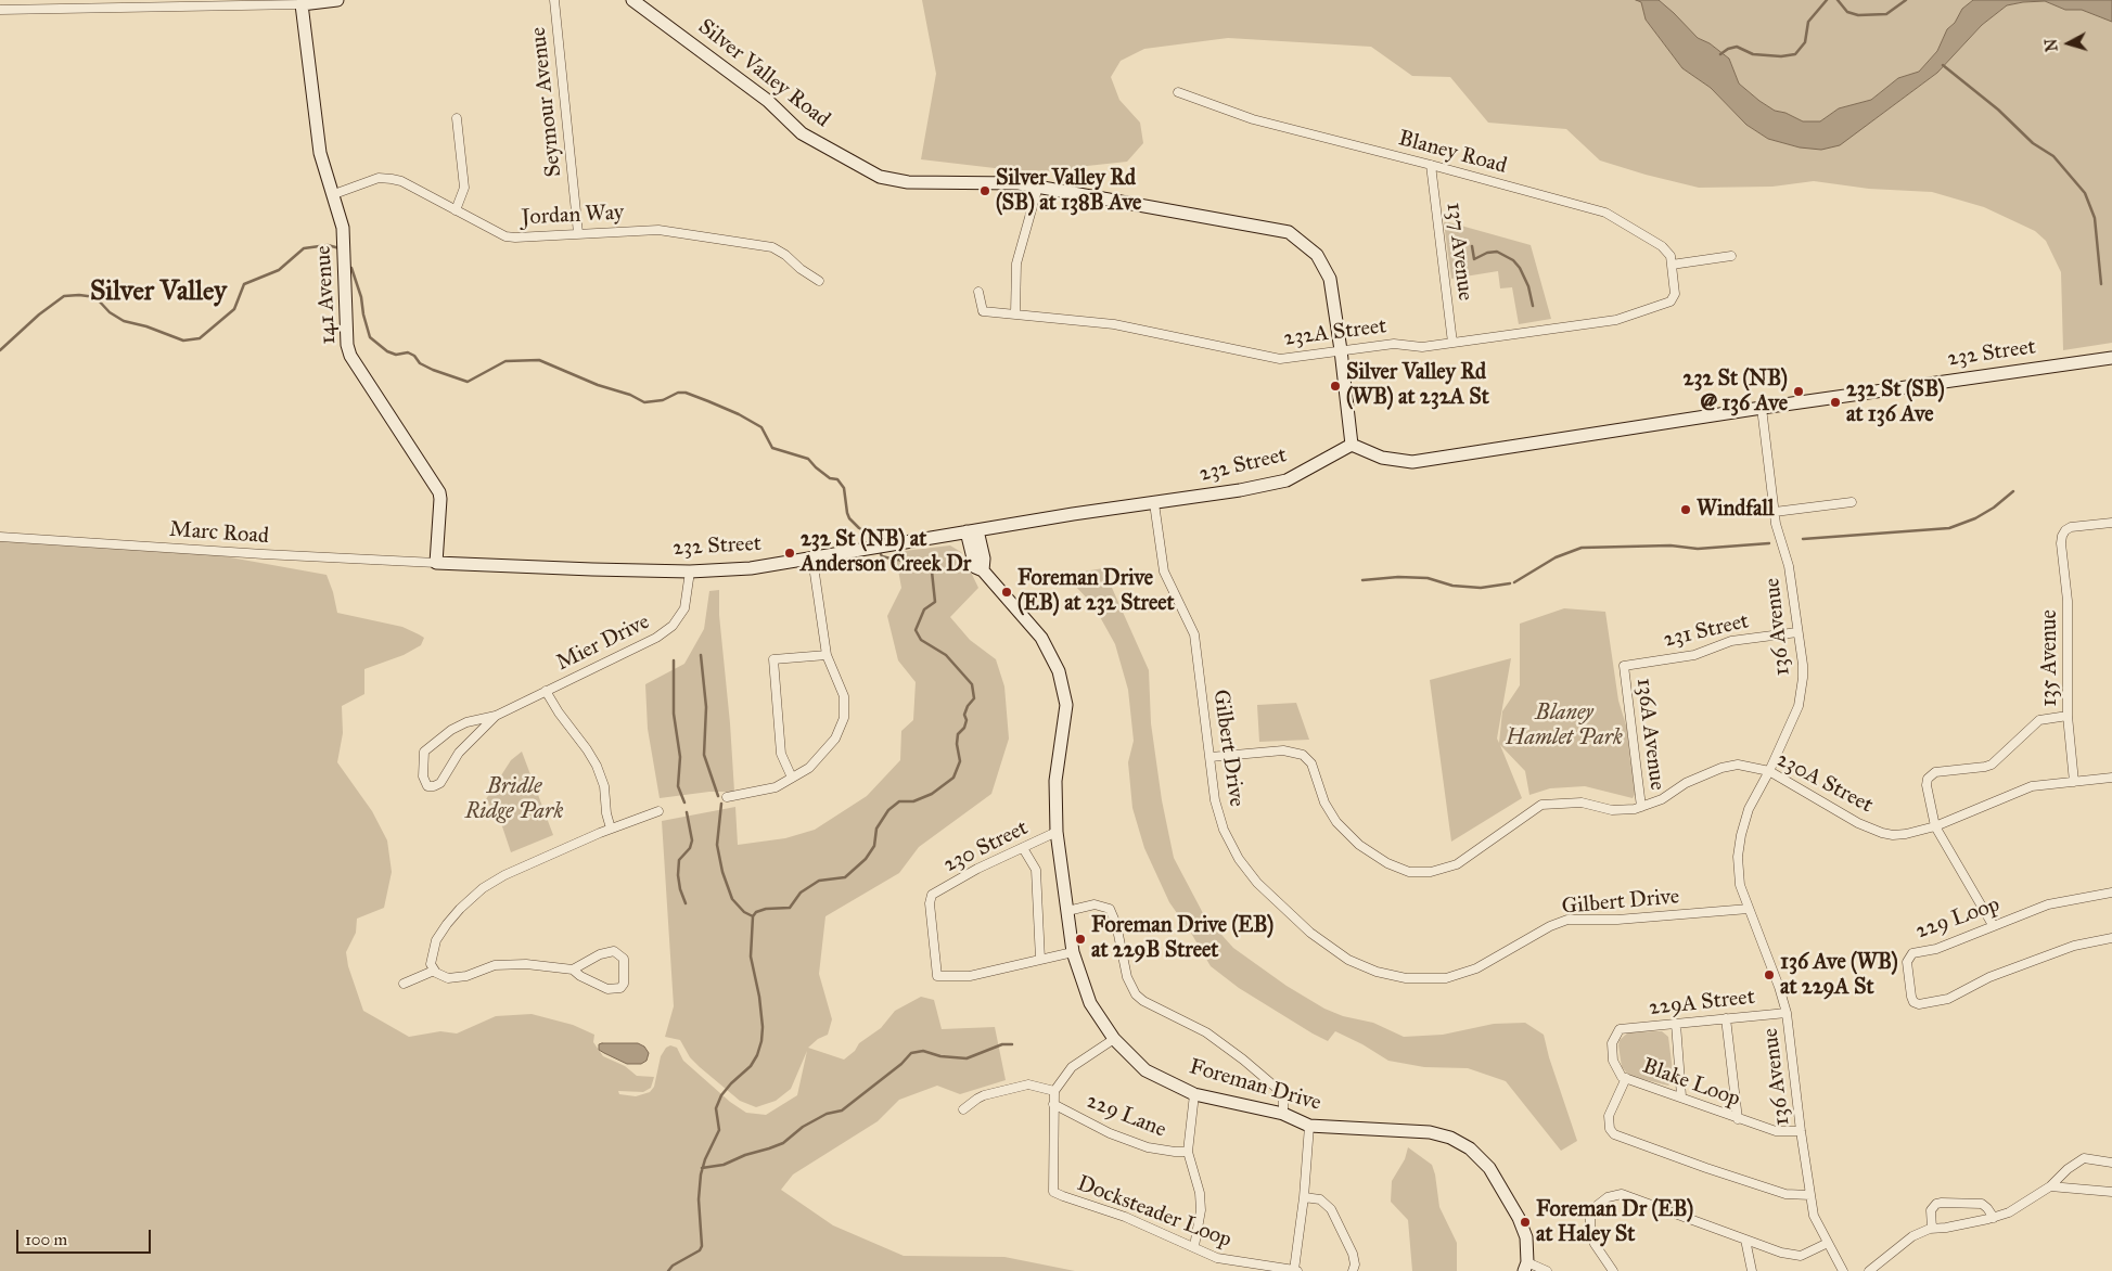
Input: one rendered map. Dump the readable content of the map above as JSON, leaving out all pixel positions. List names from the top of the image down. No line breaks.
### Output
{"streets":{"street":["Silver Valley Road","Seymour Avenue","Blaney Road","Jordan Way","137 Avenue","141 Avenue","232A Street","232 Street","Marc Road","136 Avenue","231 Street","Mier Drive","135 Avenue","136A Avenue","Gilbert Drive","230A Street","230 Street","229 Loop","229A Street","Blake Loop","Foreman Drive","229 Lane","Docksteader Loop"]},"crossings":[["Silver Valley Road","232A Street"],["Silver Valley Road","232 Street"],["Seymour Avenue","Jordan Way"],["Blaney Road","137 Avenue"],["Blaney Road","232A Street"],["Jordan Way","141 Avenue"],["137 Avenue","232A Street"],["141 Avenue","232 Street"],["141 Avenue","Marc Road"],["232 Street","Marc Road"],["232 Street","136 Avenue"],["232 Street","Mier Drive"],["232 Street","Gilbert Drive"],["232 Street","Foreman Drive"],["136 Avenue","231 Street"],["136 Avenue","Gilbert Drive"],["136 Avenue","230A Street"],["136 Avenue","229A Street"],["136 Avenue","Blake Loop"],["231 Street","136A Avenue"],["135 Avenue","230A Street"],["136A Avenue","230A Street"],["Gilbert Drive","230A Street"],["230 Street","Foreman Drive"],["229A Street","Blake Loop"],["229 Lane","Docksteader Loop"]],"districts":["Silver Valley"],"parks":["Blaney Hamlet Park","Bridle Ridge Park"],"places":["Silver Valley Rd (SB) at 138B Ave","Silver Valley Rd (WB) at 232A St","232 St (NB) @ 136 Ave","232 St (SB) at 136 Ave","Windfall","232 St (NB) at Anderson Creek Dr","Foreman Drive (EB) at 232 Street","Foreman Drive (EB) at 229B Street","136 Ave (WB) at 229A St","Foreman Dr (EB) at Haley St"],"scale_bar":"100 m","north":"left"}
